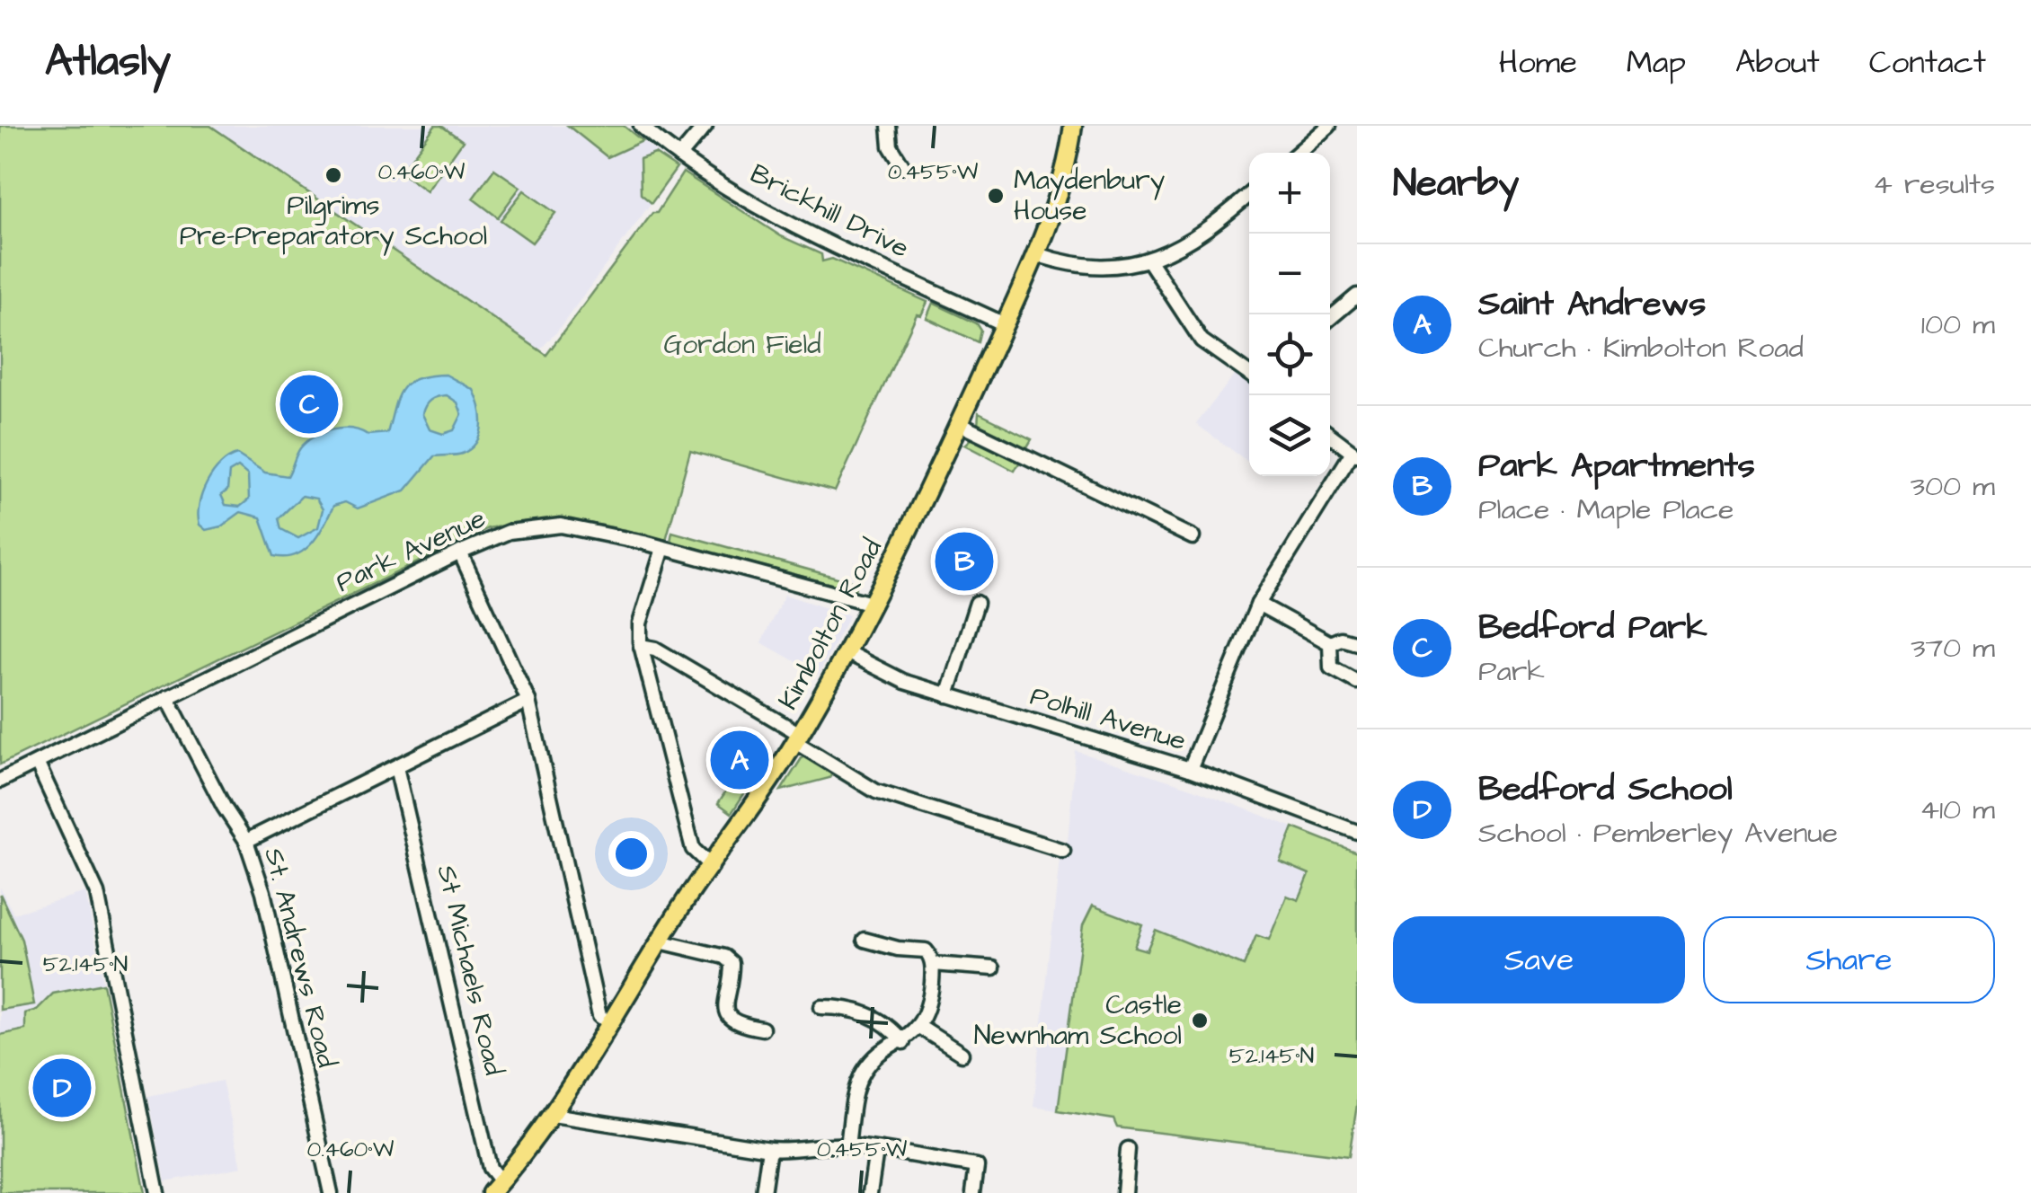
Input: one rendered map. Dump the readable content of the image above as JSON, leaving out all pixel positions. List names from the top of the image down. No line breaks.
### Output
{"streets":{"main road":["Kimbolton Road"],"street":["Brickhill Drive","Park Avenue","Polhill Avenue","St. Andrews Road","St Michaels Road"]},"crossings":[["Brickhill Drive","Kimbolton Road"],["Park Avenue","Kimbolton Road"],["Park Avenue","St. Andrews Road"],["Kimbolton Road","Polhill Avenue"],["Kimbolton Road","St Michaels Road"]],"parks":["Gordon Field"],"places":["Pilgrims Pre-Preparatory School","Maydenbury House","Castle Newnham School"],"page":{"header":"Atlasly","nav":["Home","Map","About","Contact"],"heading":["Nearby","4 results"],"map_buttons":["+","−"],"list":[{"mark":"A","name":"Saint Andrews","note":"Church · Kimbolton Road","value":"100 m"},{"mark":"B","name":"Park Apartments","note":"Place · Maple Place","value":"300 m"},{"mark":"C","name":"Bedford Park","note":"Park","value":"370 m"},{"mark":"D","name":"Bedford School","note":"School · Pemberley Avenue","value":"410 m"}],"pins":["C","B","A","D"],"buttons":["Save","Share"]},"coordinates":["0.460°W","0.455°W","52.145°N"]}
